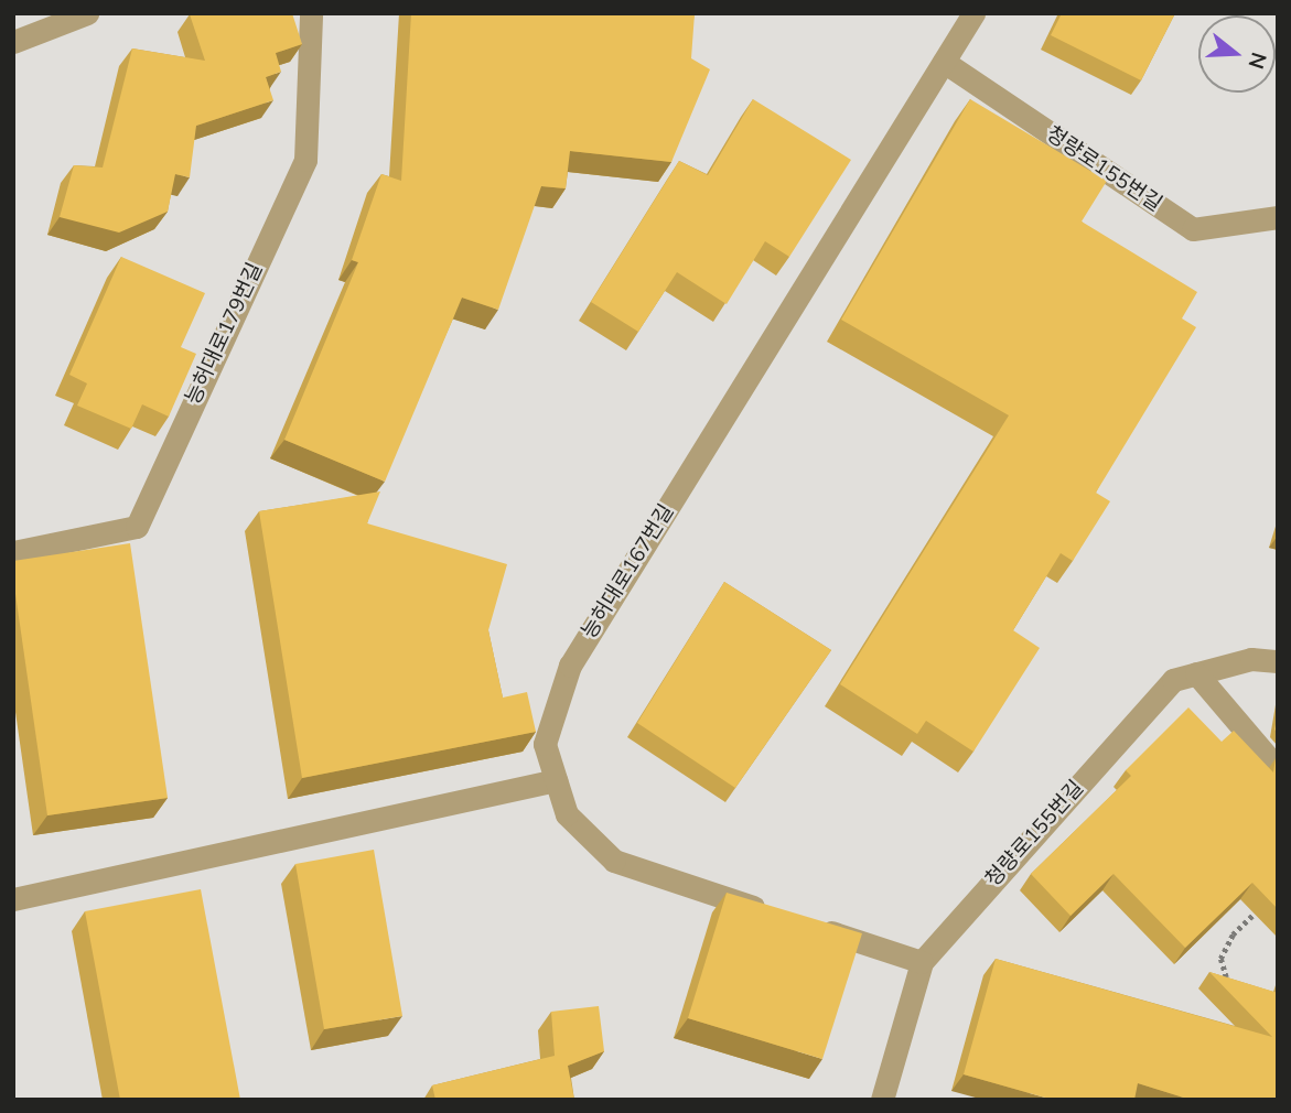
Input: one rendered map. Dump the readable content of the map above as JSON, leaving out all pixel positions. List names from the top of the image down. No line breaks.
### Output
{"streets":{"street":["청량로155번길","능허대로179번길","능허대로167번길"]},"crossings":[["청량로155번길","능허대로167번길"]],"north":"right"}
